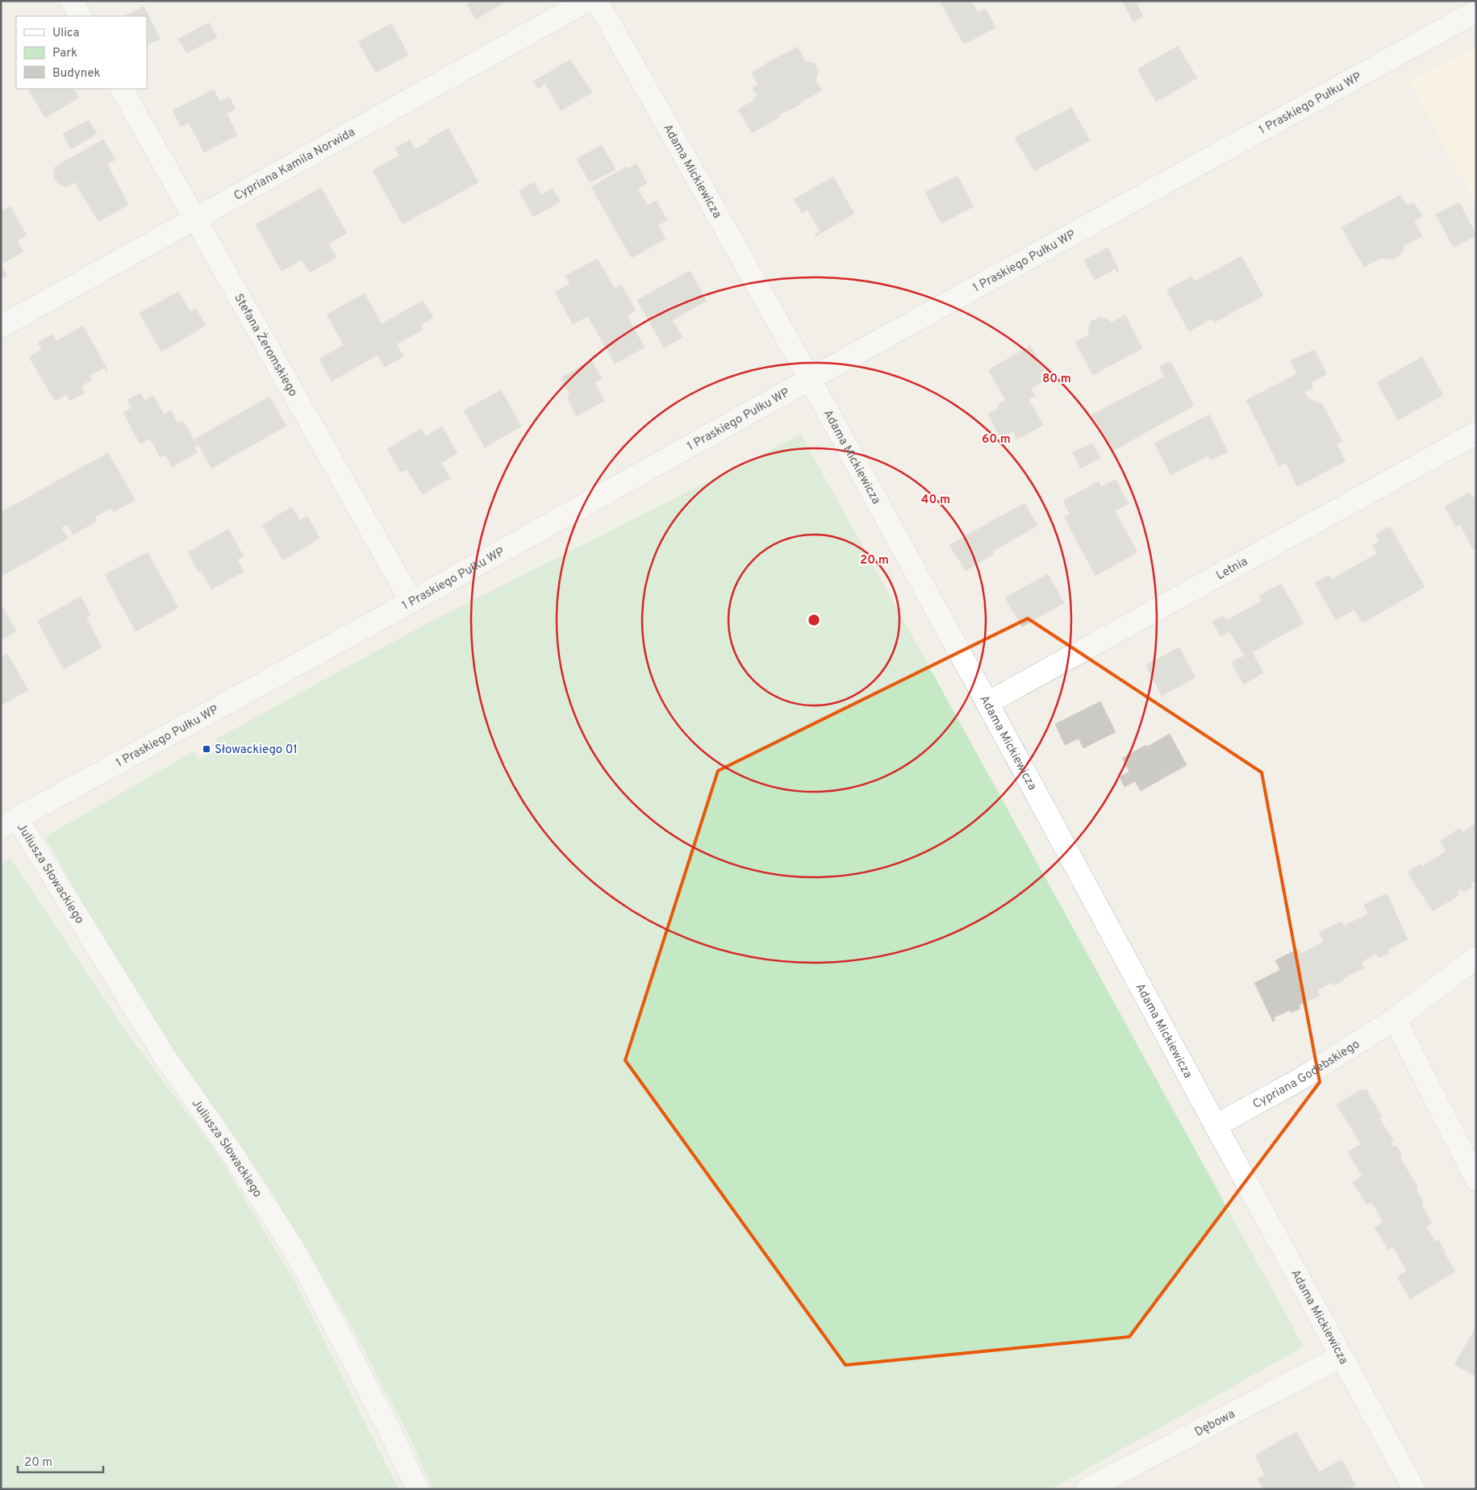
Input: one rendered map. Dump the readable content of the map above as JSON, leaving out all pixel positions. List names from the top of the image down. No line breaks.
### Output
{"streets":{"street":["1 Praskiego Pułku WP","Cypriana Kamila Norwida","Adama Mickiewicza","Stefana Żeromskiego","Letnia","Juliusza Słowackiego","Cypriana Godebskiego","Dębowa"]},"crossings":[["1 Praskiego Pułku WP","Adama Mickiewicza"],["1 Praskiego Pułku WP","Stefana Żeromskiego"],["1 Praskiego Pułku WP","Juliusza Słowackiego"],["Cypriana Kamila Norwida","Stefana Żeromskiego"],["Adama Mickiewicza","Letnia"],["Adama Mickiewicza","Cypriana Godebskiego"],["Adama Mickiewicza","Dębowa"]],"places":{"transit":["Słowackiego 01"]},"legend":["Ulica","Park","Budynek"],"scale_bar":"20 m","rings":["80 m","60 m","40 m","20 m"]}
